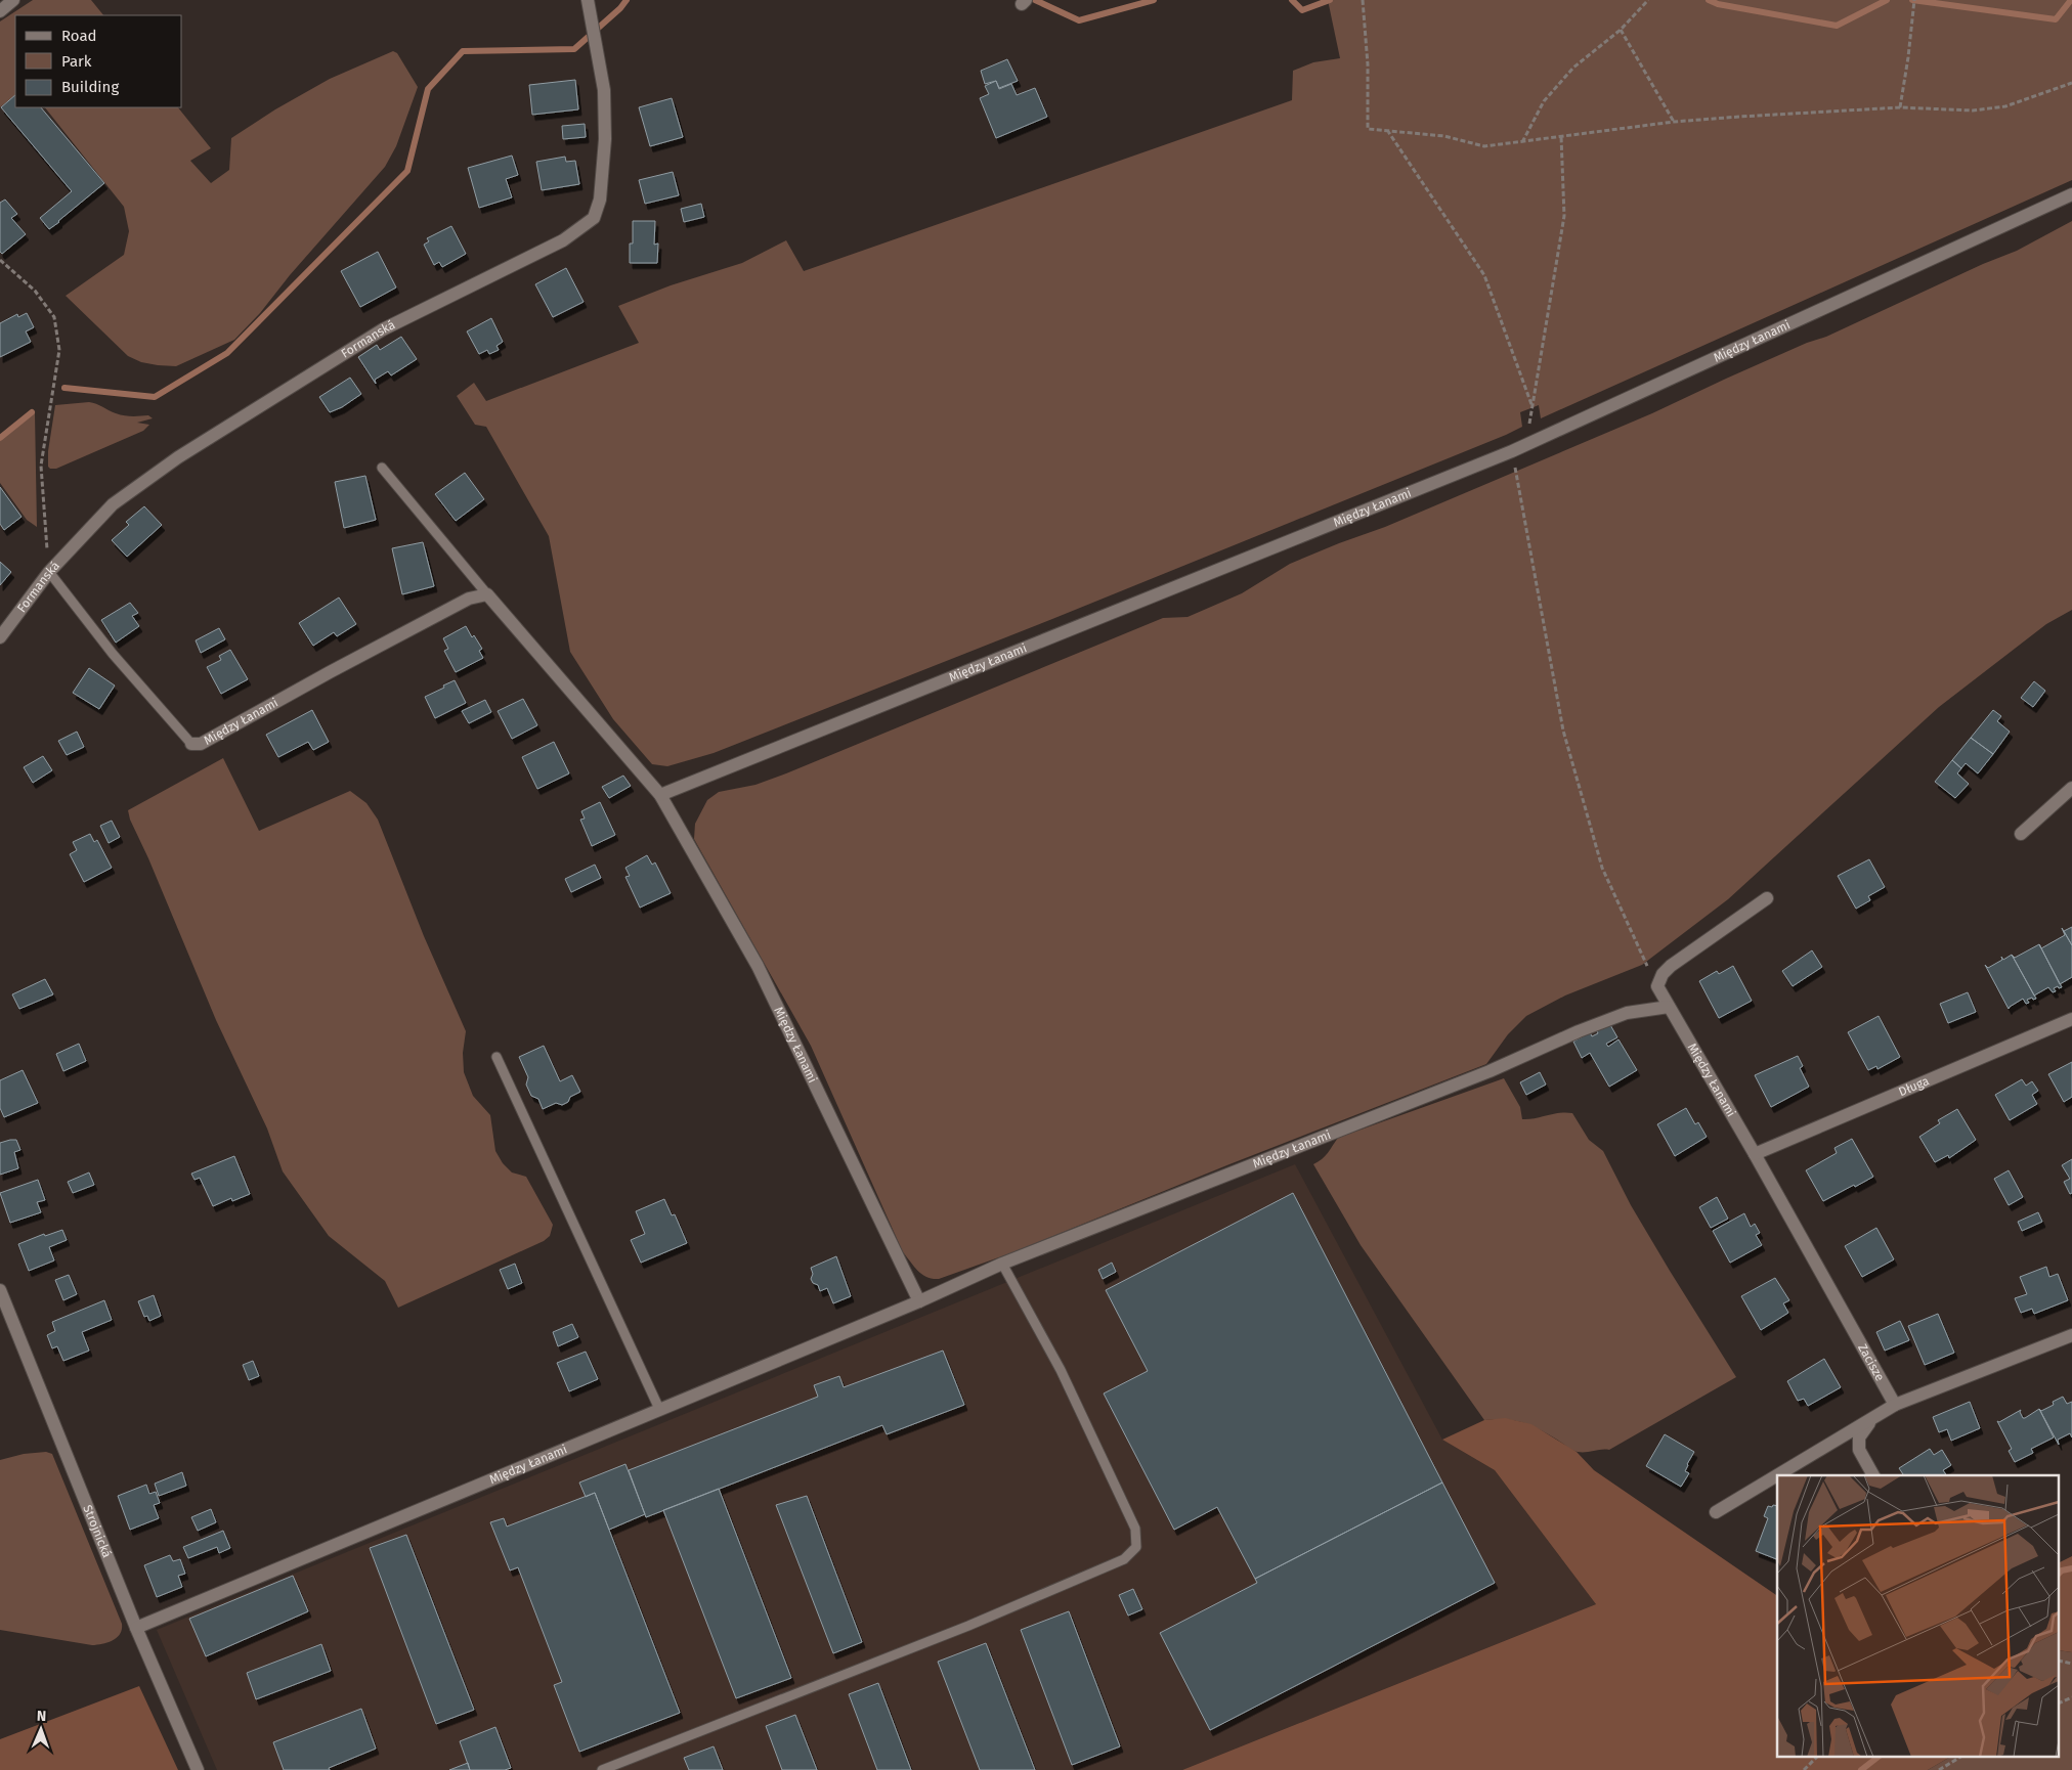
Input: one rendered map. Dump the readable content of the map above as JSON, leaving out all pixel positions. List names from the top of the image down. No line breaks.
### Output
{"streets":{"street":["Formanská","Między Łanami","Długa","Zacisze","Strojnická"]},"crossings":[["Formanská","Między Łanami"],["Między Łanami","Długa"],["Między Łanami","Zacisze"],["Między Łanami","Strojnická"],["Długa","Zacisze"]],"legend":["Road","Park","Building"],"north":"top"}
